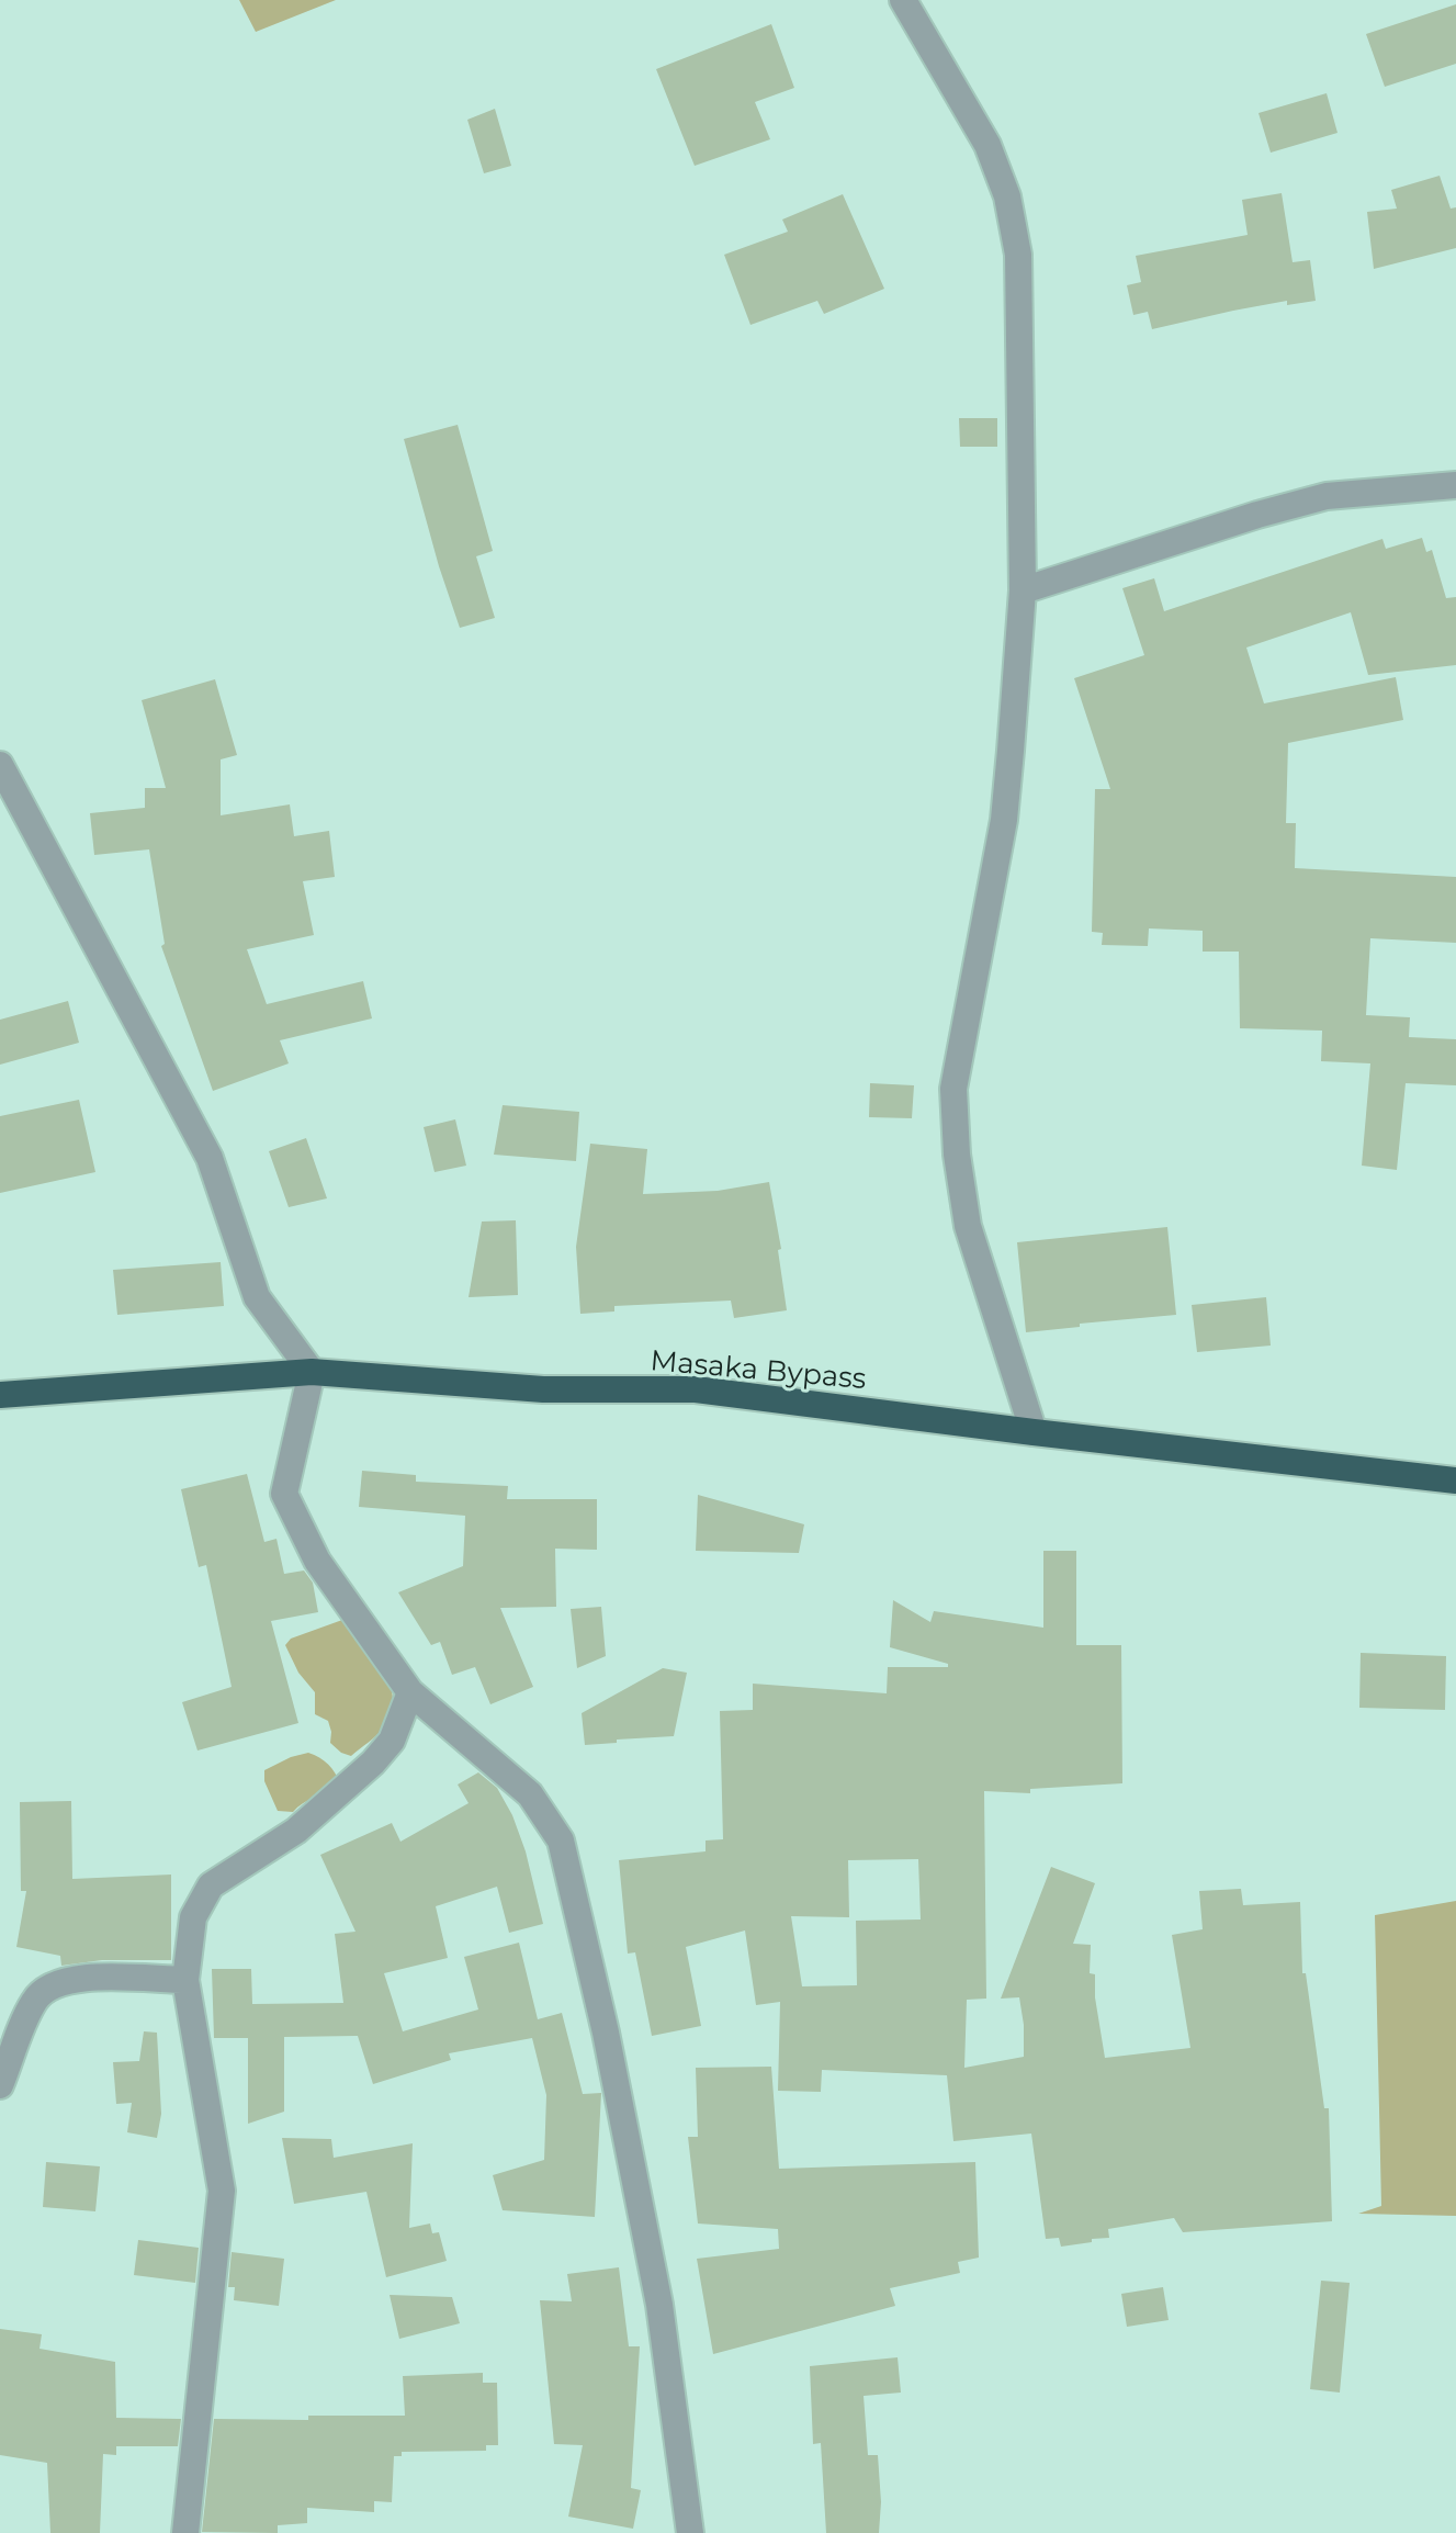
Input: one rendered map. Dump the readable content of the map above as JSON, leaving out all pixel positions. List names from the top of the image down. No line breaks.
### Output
{"streets":{"highway":["Masaka Bypass"]}}
